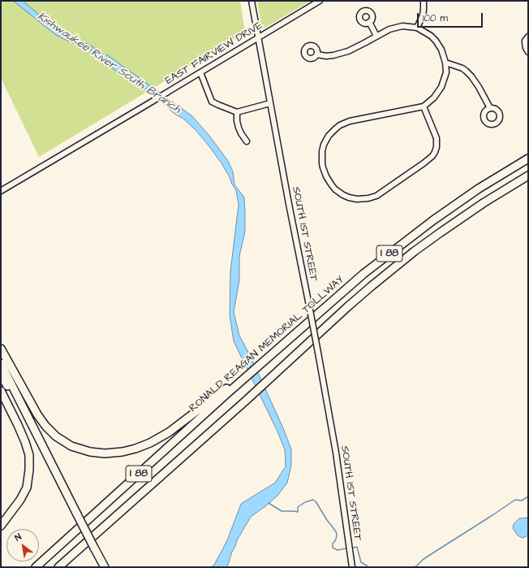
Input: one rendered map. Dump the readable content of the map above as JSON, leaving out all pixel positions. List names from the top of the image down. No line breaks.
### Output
{"streets":{"highway":["I 88","RONALD REAGAN MEMORIAL TOLLWAY"],"street":["EAST FAIRVIEW DRIVE","SOUTH 1ST STREET"]},"crossings":[["EAST FAIRVIEW DRIVE","SOUTH 1ST STREET"]],"water":["Kishwaukee River South Branch"],"scale_bar":"100 m","north":"top left"}
